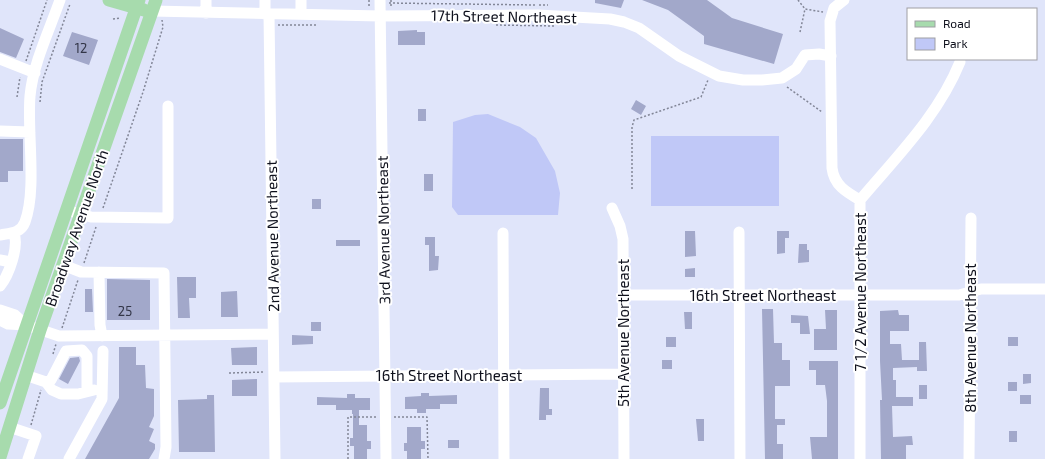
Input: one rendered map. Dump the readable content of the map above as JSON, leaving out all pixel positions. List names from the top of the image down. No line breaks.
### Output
{"streets":{"main road":["Broadway Avenue North"],"street":["17th Street Northeast","3rd Avenue Northeast","2nd Avenue Northeast","7 1/2 Avenue Northeast","16th Street Northeast","5th Avenue Northeast","8th Avenue Northeast"]},"crossings":[["17th Street Northeast","Broadway Avenue North"],["17th Street Northeast","3rd Avenue Northeast"],["17th Street Northeast","2nd Avenue Northeast"],["17th Street Northeast","7 1/2 Avenue Northeast"],["3rd Avenue Northeast","16th Street Northeast"],["2nd Avenue Northeast","16th Street Northeast"],["7 1/2 Avenue Northeast","16th Street Northeast"],["16th Street Northeast","5th Avenue Northeast"],["16th Street Northeast","8th Avenue Northeast"]],"house_numbers":["12","25"],"legend":["Road","Park"]}
